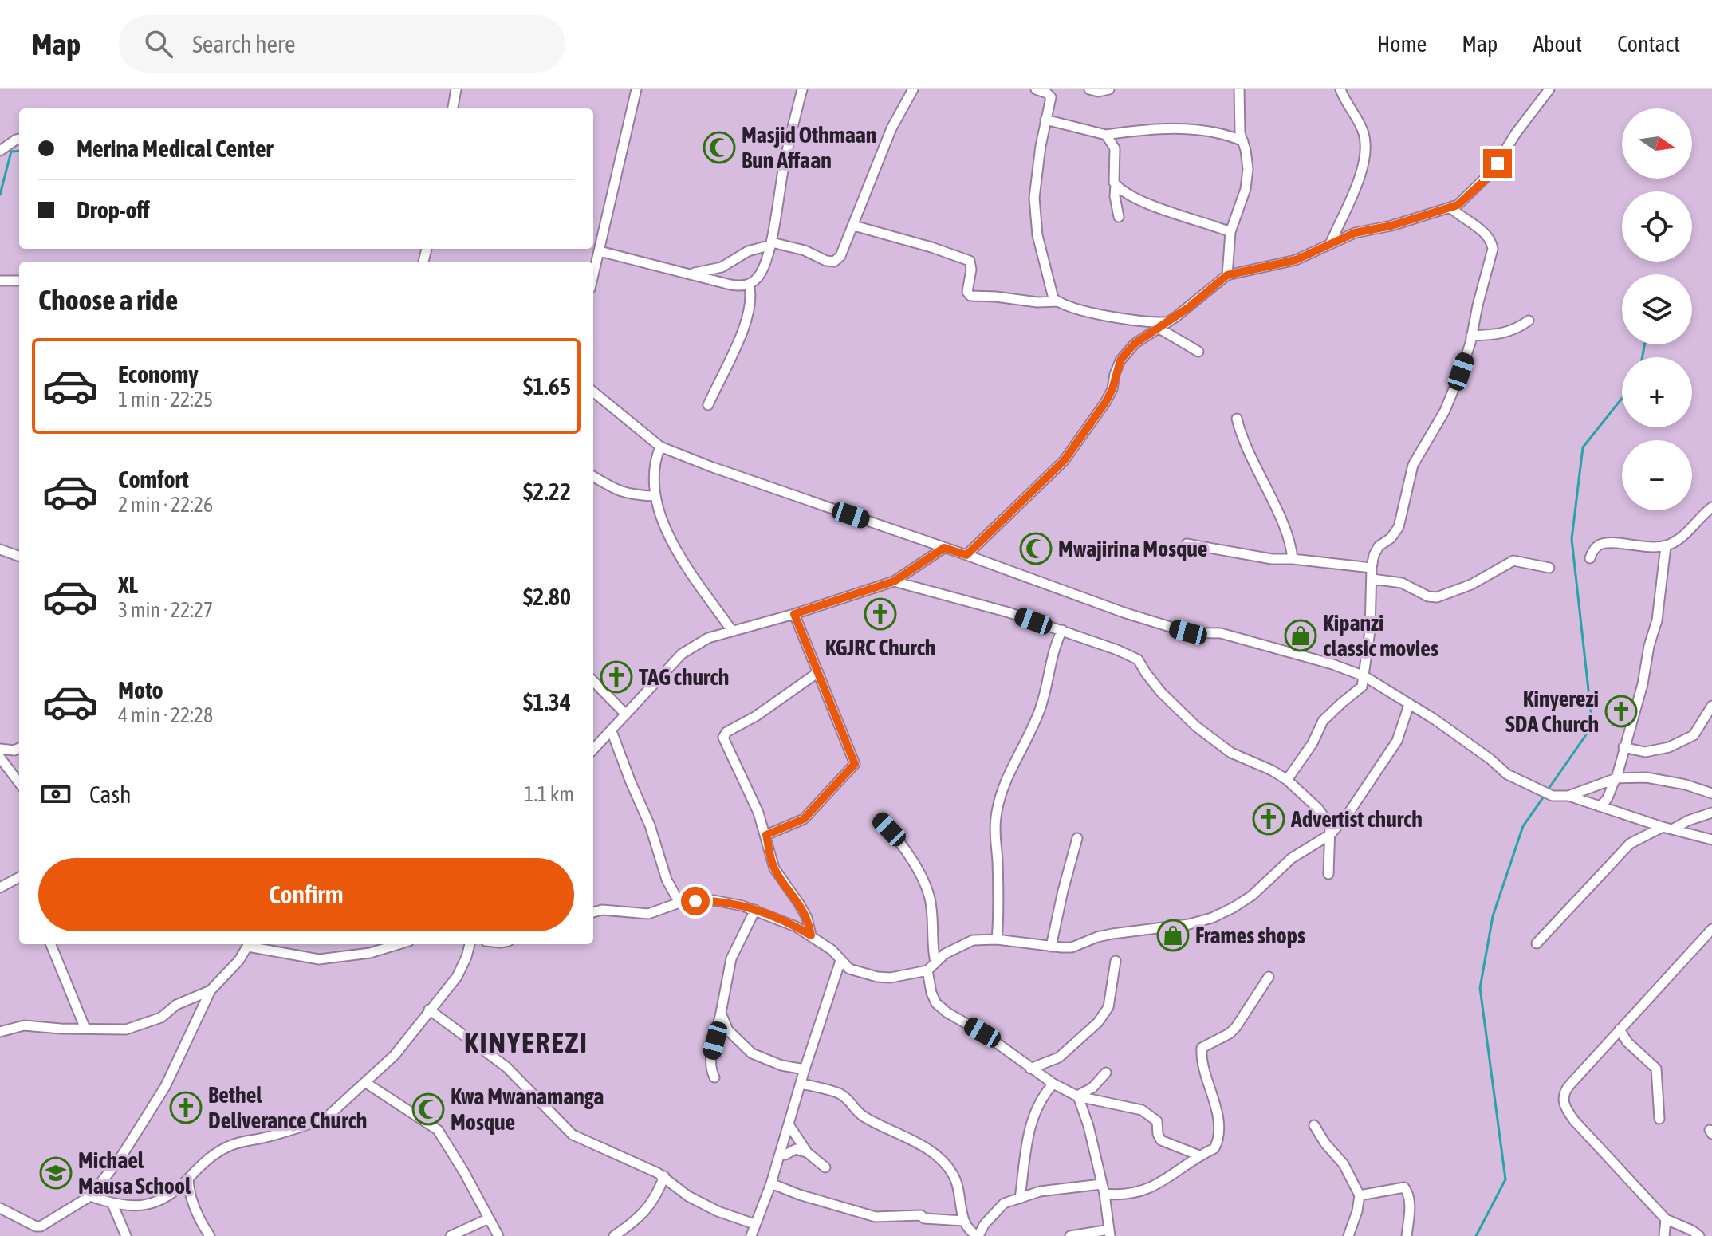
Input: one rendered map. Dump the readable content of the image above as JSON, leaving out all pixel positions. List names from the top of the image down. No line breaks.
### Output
{"districts":["KINYEREZI"],"places":{"mosque":["Masjid Othmaan Bun Affaan","Mwajirina Mosque","Kwa Mwanamanga Mosque"],"church":["KGJRC Church","TAG church","Kinyerezi SDA Church","Advertist church","Bethel Deliverance Church"],"shop":["Kipanzi classic movies","Frames shops"],"school or university":["Michael Mausa School"]},"north":"right","page":{"header":"Map","search":"Search here","nav":["Home","Map","About","Contact"],"map_buttons":["+","−"],"banner":["Merina Medical Center","Drop-off"],"heading":"Choose a ride","list":[{"name":"Economy","note":"1 min · 22:25","value":"$1.65"},{"name":"Comfort","note":"2 min · 22:26","value":"$2.22"},{"name":"XL","note":"3 min · 22:27","value":"$2.80"},{"name":"Moto","note":"4 min · 22:28","value":"$1.34"}],"pay":["Cash","1.1 km"],"buttons":"Confirm"}}
